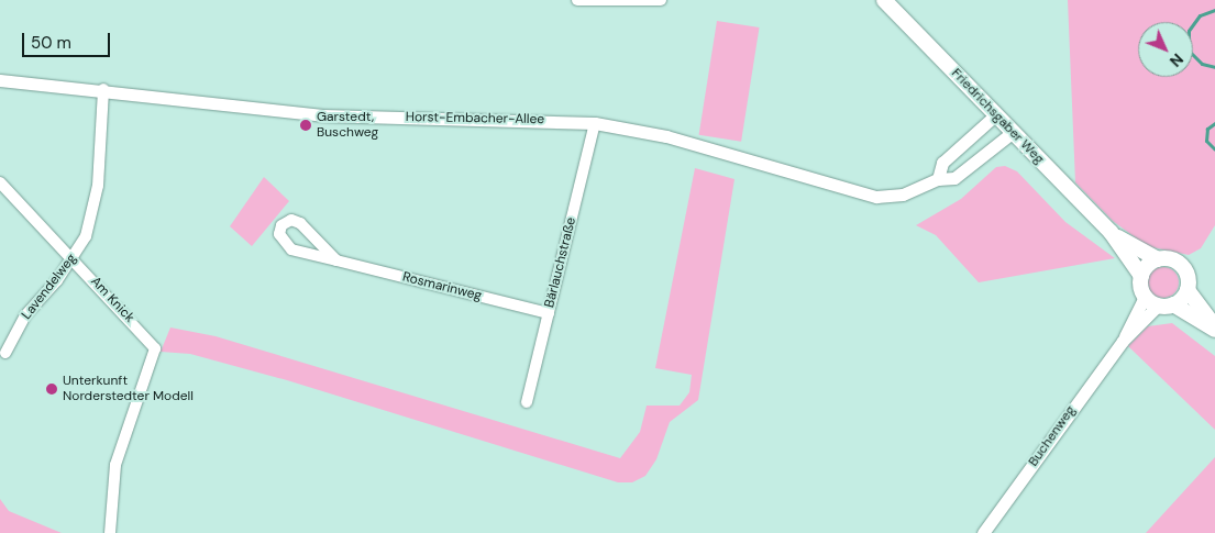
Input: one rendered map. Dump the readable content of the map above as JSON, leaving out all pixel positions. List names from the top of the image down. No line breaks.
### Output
{"streets":{"main road":["Friedrichsgaber Weg"],"street":["Horst-Embacher-Allee","Bärlauchstraße","Lavendelweg","Rosmarinweg","Am Knick","Buchenweg"]},"crossings":[["Friedrichsgaber Weg","Horst-Embacher-Allee"],["Friedrichsgaber Weg","Buchenweg"],["Horst-Embacher-Allee","Bärlauchstraße"],["Horst-Embacher-Allee","Lavendelweg"],["Bärlauchstraße","Rosmarinweg"],["Lavendelweg","Am Knick"]],"places":["Garstedt, Buschweg","Unterkunft Norderstedter Modell"],"scale_bar":"50 m","north":"bottom right"}
